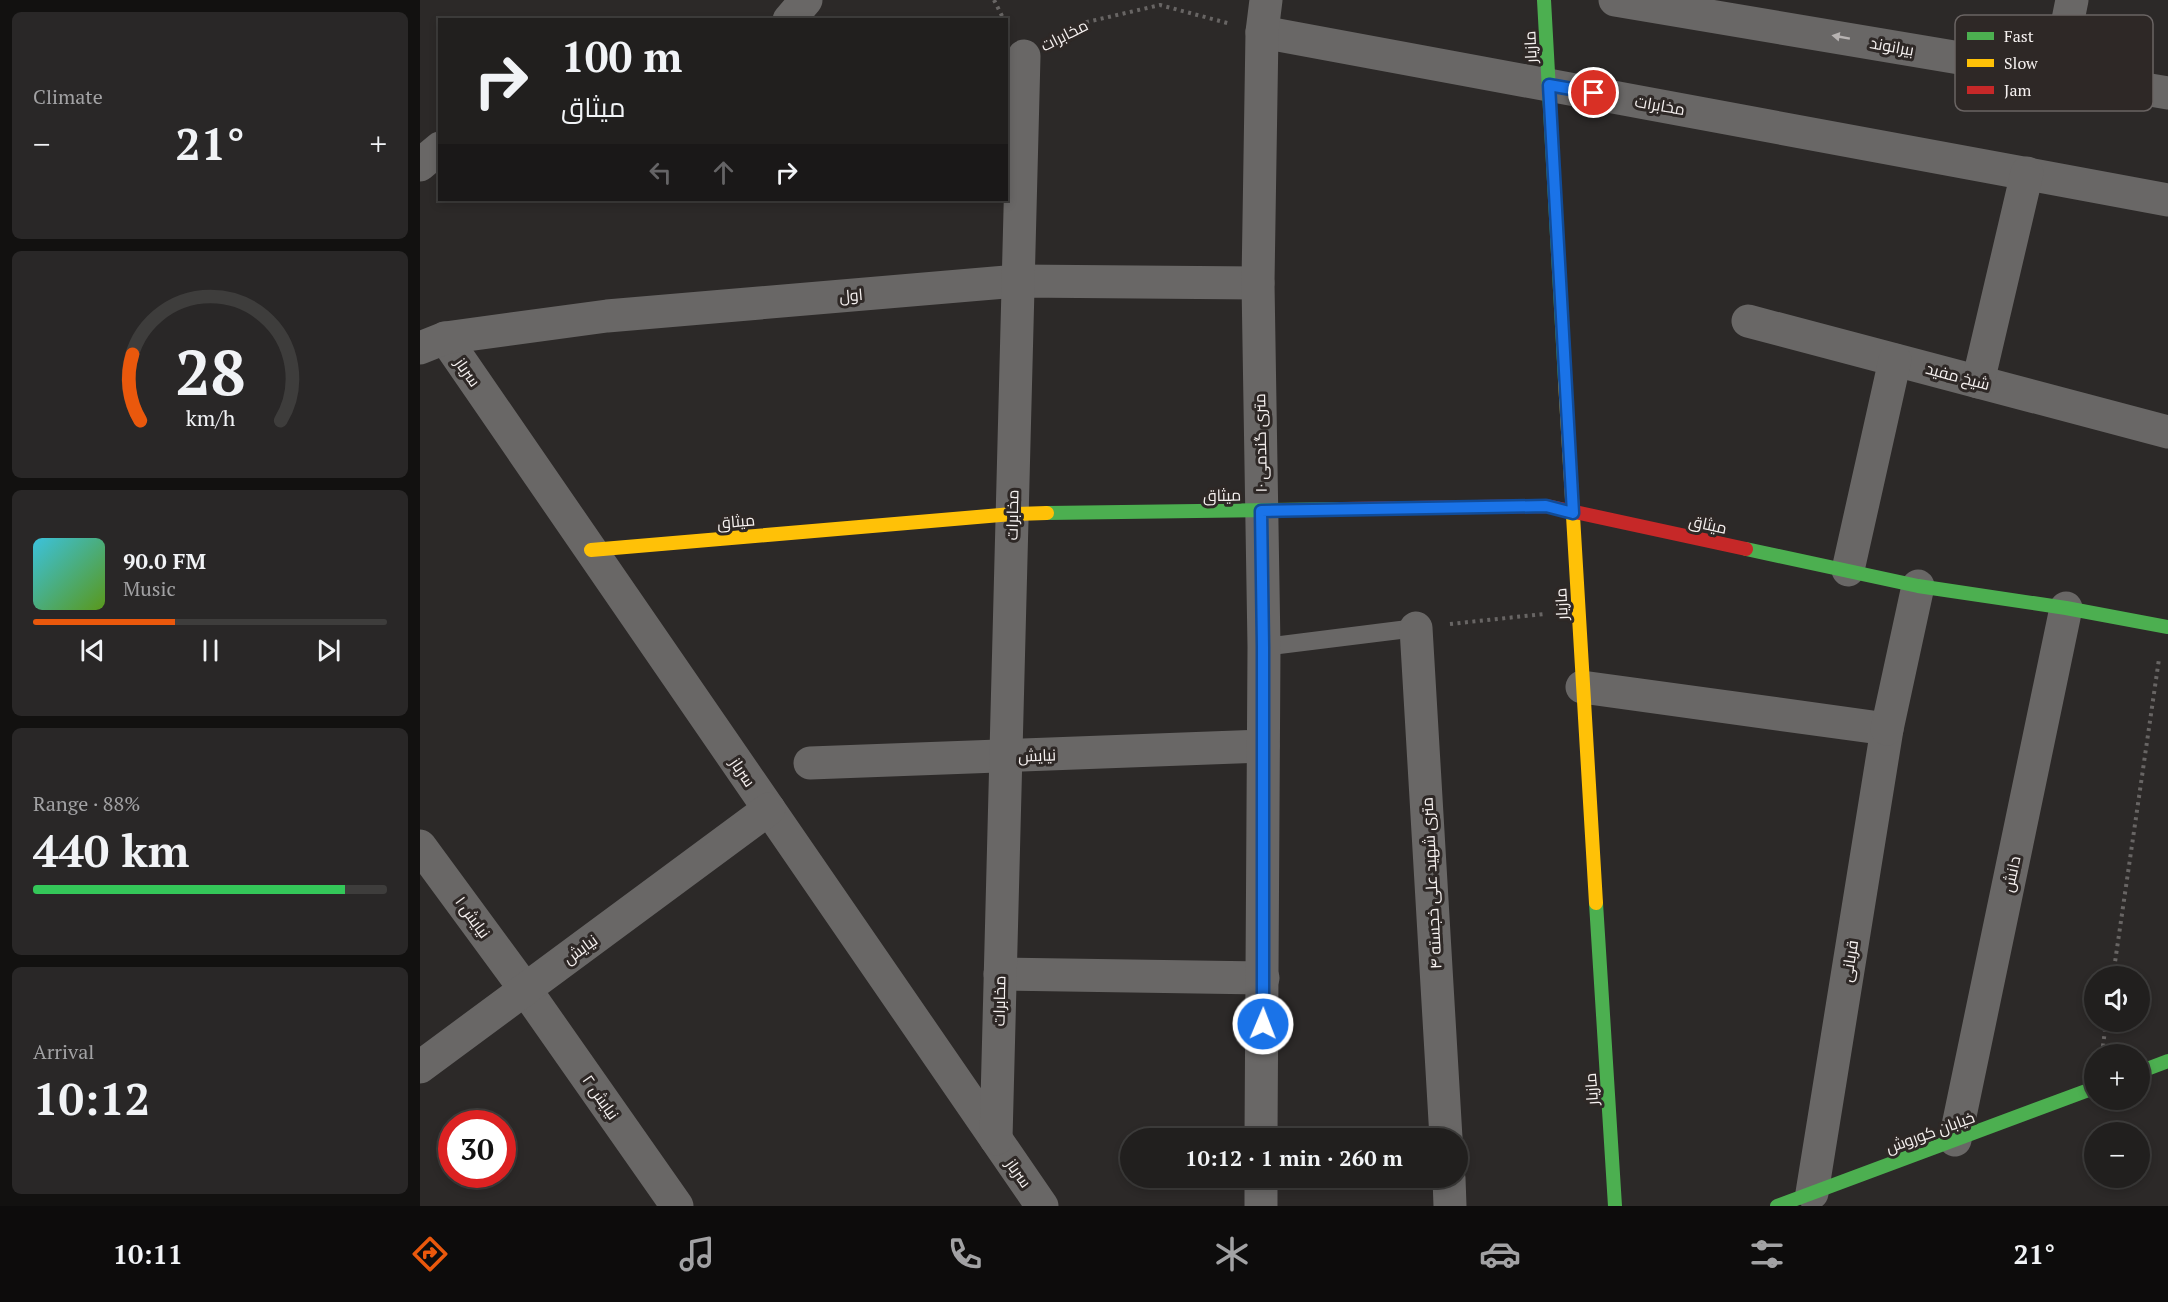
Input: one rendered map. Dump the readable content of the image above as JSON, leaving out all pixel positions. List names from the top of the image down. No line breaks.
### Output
{"streets":{"street":["مخابرات","بیرانوند","مازیار","اول","سرباز","شیخ مفید","۱۰ متری گندمی","میثاق","نیایش","دانش","۴ متری شهید علی خجسته","نیایش ۱","قربانی","نیایش ۲","خیابان کوروش"]},"crossings":[["مخابرات","مازیار"],["مخابرات","اول"],["مخابرات","سرباز"],["مخابرات","۱۰ متری گندمی"],["مخابرات","میثاق"],["مخابرات","نیایش"],["مازیار","میثاق"],["اول","سرباز"],["اول","۱۰ متری گندمی"],["سرباز","میثاق"],["سرباز","نیایش"],["۱۰ متری گندمی","میثاق"],["۱۰ متری گندمی","نیایش"],["میثاق","دانش"],["میثاق","قربانی"],["نیایش","نیایش ۱"],["نیایش","نیایش ۲"],["دانش","خیابان کوروش"],["نیایش ۱","نیایش ۲"],["قربانی","خیابان کوروش"]],"one_way":["بیرانوند"],"legend":["Fast","Slow","Jam"],"page":{"tile":["Climate",["Range · 88%","440 km"],["Arrival","10:12"]],"turn":["100 m","میثاق"],"heat":["−","21°","+"],"song":["90.0 FM","Music"],"map_buttons":["+","−"],"limit":"30","trip":"10:12 · 1 min · 260 m","tabs":["10:11","21°"],"gauge":["28","km/h"]}}
